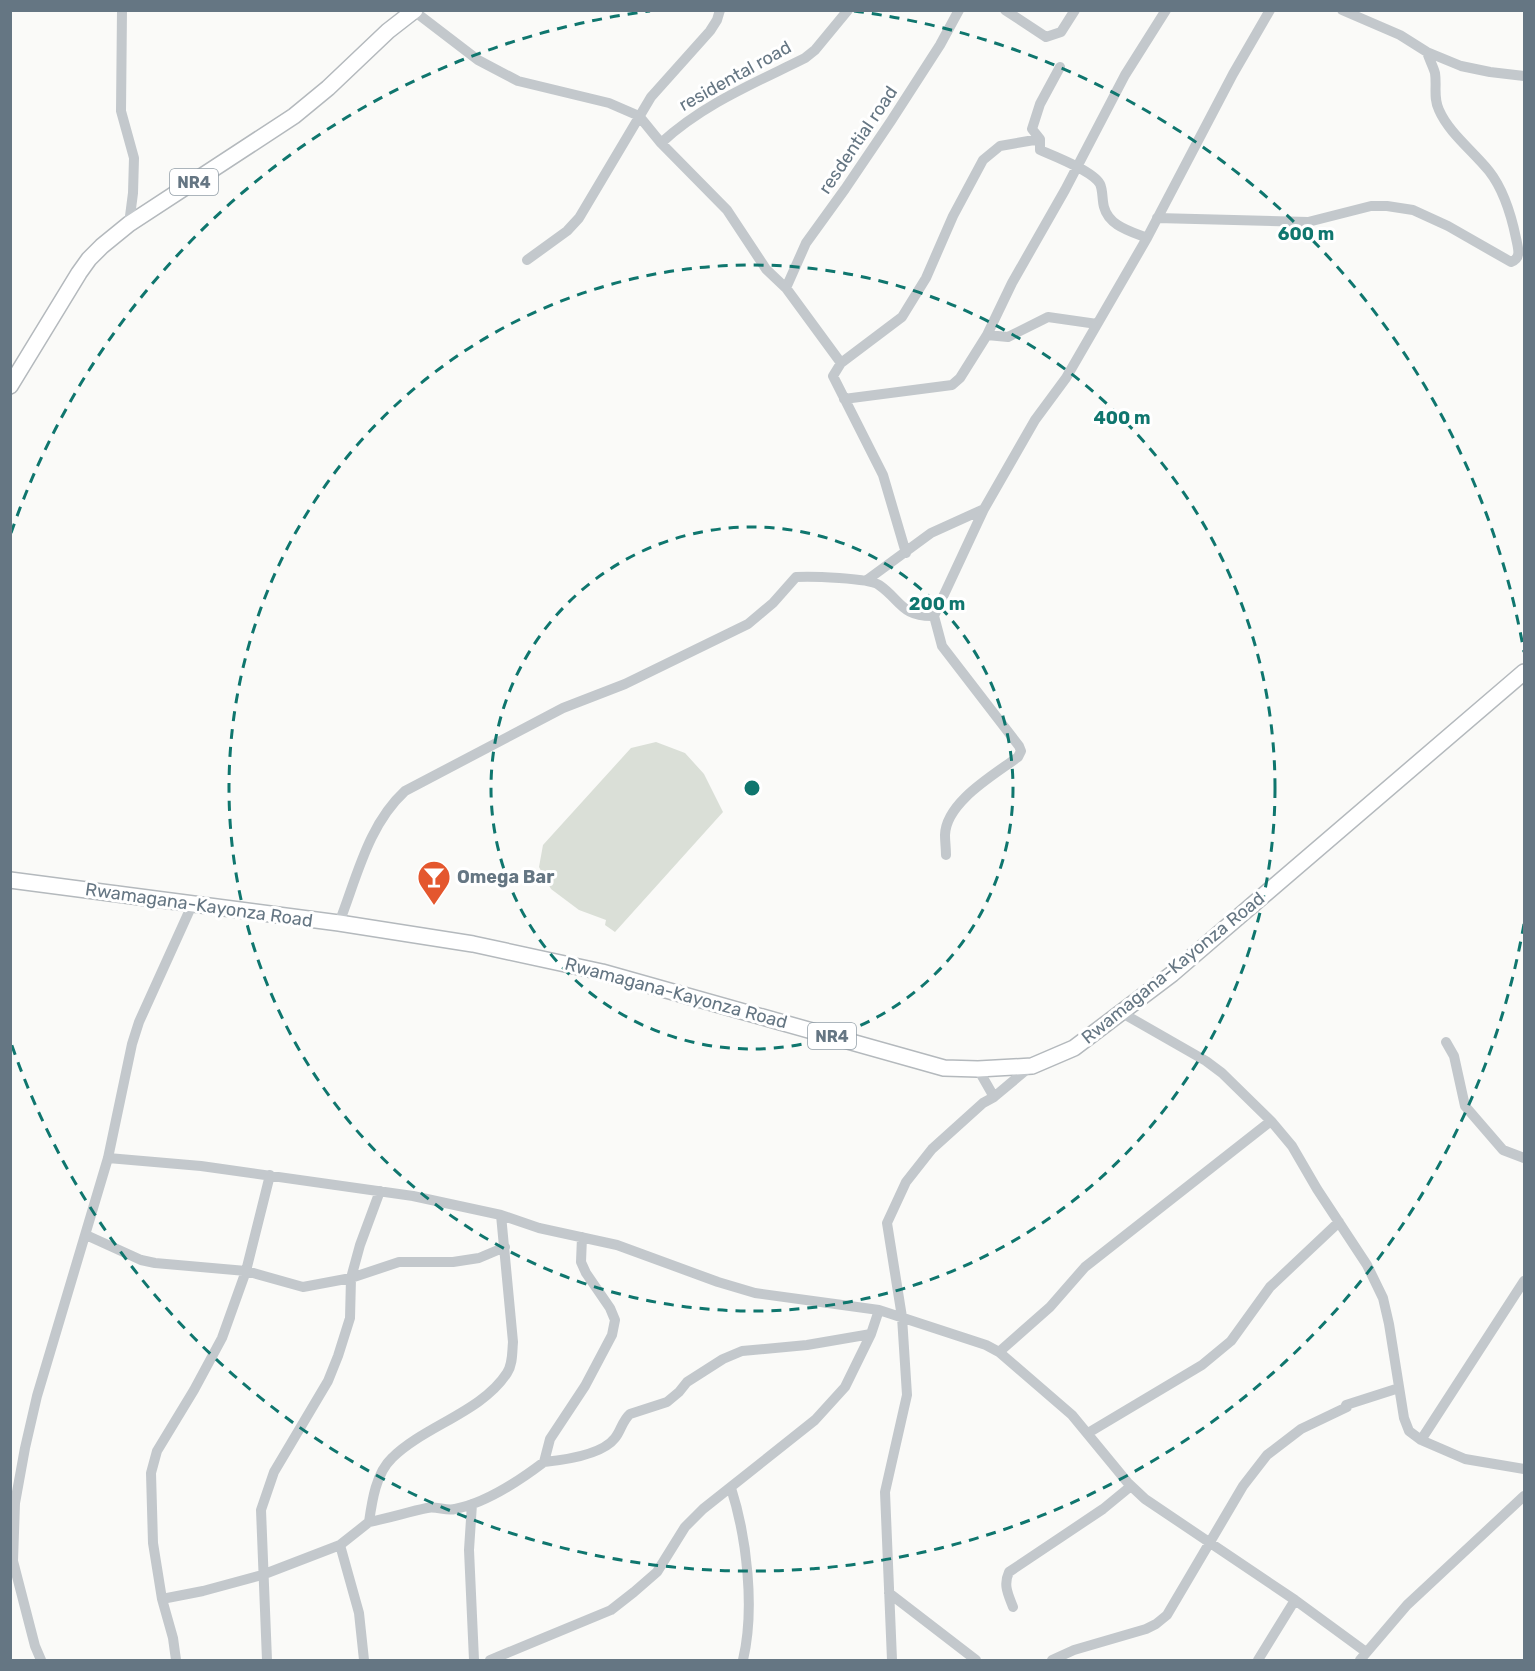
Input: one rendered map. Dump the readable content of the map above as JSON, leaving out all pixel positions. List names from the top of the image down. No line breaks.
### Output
{"streets":{"highway":["NR4","Rwamagana-Kayonza Road"],"street":["residental road","resdential road"]},"places":{"bar":["Omega Bar"]},"rings":["600 m","400 m","200 m"]}
